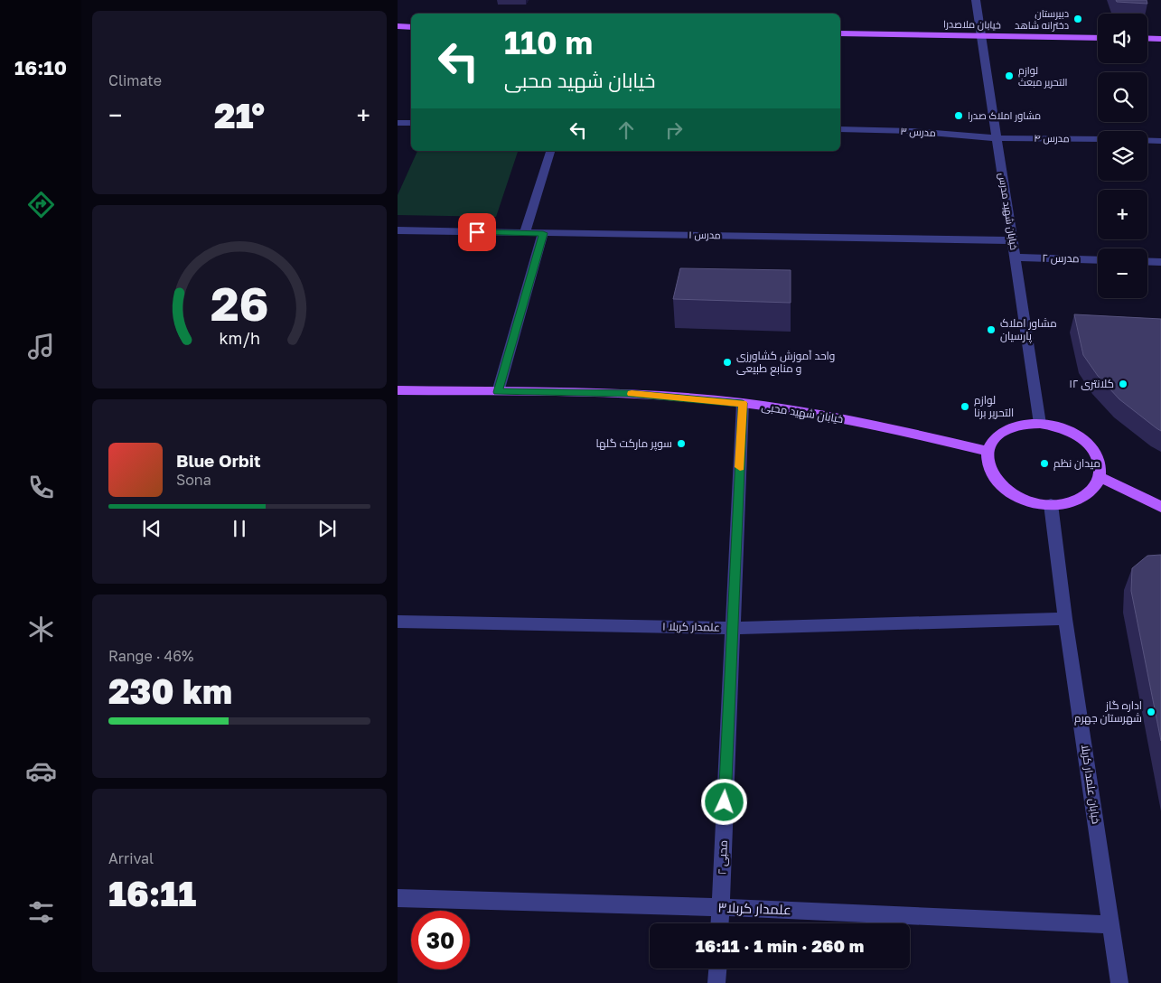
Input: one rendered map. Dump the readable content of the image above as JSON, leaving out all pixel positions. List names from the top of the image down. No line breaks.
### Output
{"streets":{"main road":["خیابان ملاصدرا","خیابان شهید محبی"],"street":["مدرس ۳","مدرس ۴","خیابان شهید مدرس","مدرس ۱","مدرس ۲","علمدار کربلا ۱","خیابان علمدار کربلا","محبی ۲","علمدار کربلا۳"]},"crossings":[["خیابان ملاصدرا","خیابان شهید مدرس"],["مدرس ۳","مدرس ۴"],["مدرس ۳","خیابان شهید مدرس"],["مدرس ۴","خیابان شهید مدرس"],["خیابان شهید مدرس","مدرس ۱"],["خیابان شهید مدرس","مدرس ۲"],["خیابان شهید مدرس","خیابان شهید محبی"],["خیابان شهید مدرس","خیابان علمدار کربلا"],["خیابان شهید محبی","خیابان علمدار کربلا"],["خیابان شهید محبی","محبی ۲"],["علمدار کربلا ۱","خیابان علمدار کربلا"],["علمدار کربلا ۱","محبی ۲"],["خیابان علمدار کربلا","علمدار کربلا۳"],["محبی ۲","علمدار کربلا۳"]],"places":["دبیرستان دخترانه شاهد","لوازم التحریر مبعث","مشاور املاک صدرا","مشاور املاک پارسیان","واحد آموزش کشاورزی و منابع طبیعی","کلانتری ۱۲","لوازم التحریر برنا","سوپر مارکت گلها","میدان نظم","اداره گاز شهرستان جهرم"],"page":{"tabs":"16:10","tile":["Climate",["Range · 46%","230 km"],["Arrival","16:11"]],"map_buttons":["+","−"],"turn":["110 m","خیابان شهید محبی"],"heat":["−","21°","+"],"song":["Blue Orbit","Sona"],"limit":"30","trip":"16:11 · 1 min · 260 m","gauge":["26","km/h"]}}
